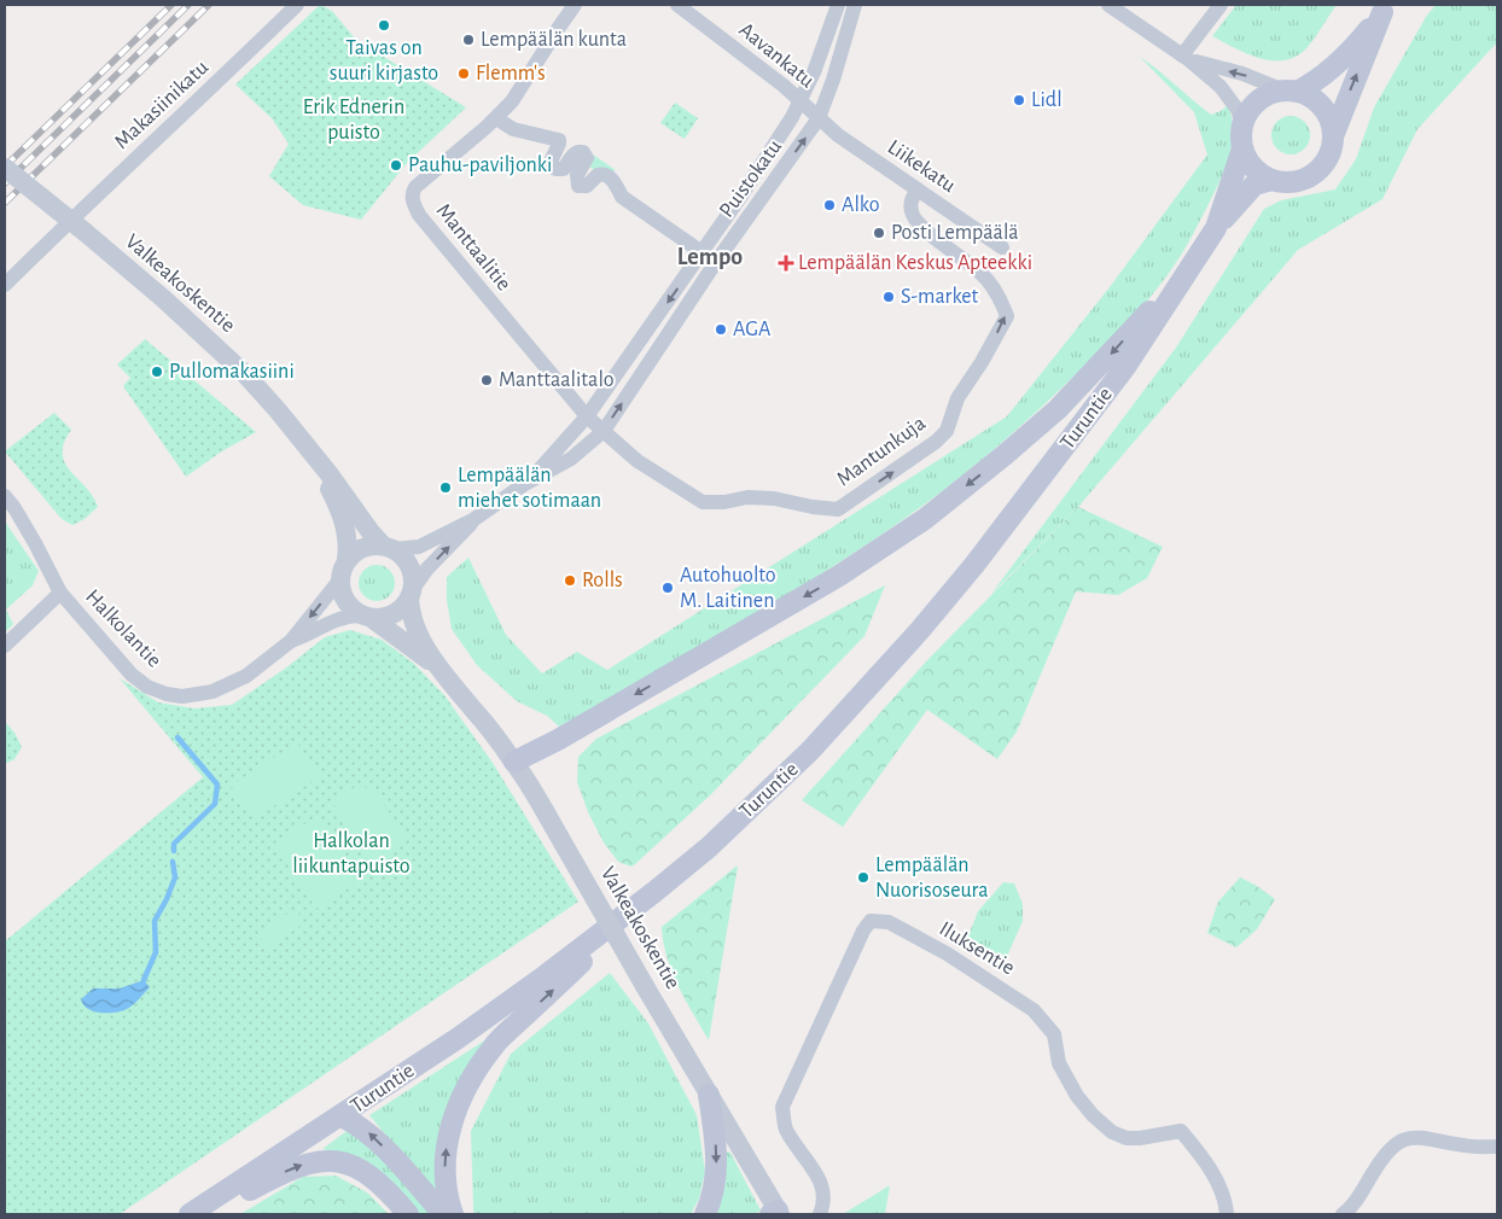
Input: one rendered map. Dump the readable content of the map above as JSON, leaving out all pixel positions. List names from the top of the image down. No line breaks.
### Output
{"streets":{"main road":["Turuntie"],"street":["Aavankatu","Makasiinikatu","Liikekatu","Puistokatu","Manttaalitie","Valkeakoskentie","Mantunkuja","Halkolantie","Iluksentie"]},"crossings":[["Aavankatu","Liikekatu"],["Aavankatu","Puistokatu"],["Liikekatu","Puistokatu"],["Liikekatu","Mantunkuja"],["Puistokatu","Manttaalitie"],["Puistokatu","Valkeakoskentie"],["Puistokatu","Mantunkuja"],["Puistokatu","Halkolantie"],["Manttaalitie","Mantunkuja"],["Valkeakoskentie","Halkolantie"]],"districts":["Lempo"],"parks":["Erik Ednerin puisto","Halkolan liikuntapuisto"],"places":{"other":["Taivas on suuri kirjasto","Lempäälän kunta","Flemm's","Lidl","Pauhu-paviljonki","Alko","Posti Lempäälä","S-market","AGA","Pullomakasiini","Manttaalitalo","Lempäälän miehet sotimaan","Rolls","Autohuolto M. Laitinen","Lempäälän Nuorisoseura"],"health":["Lempäälän Keskus Apteekki"]}}
